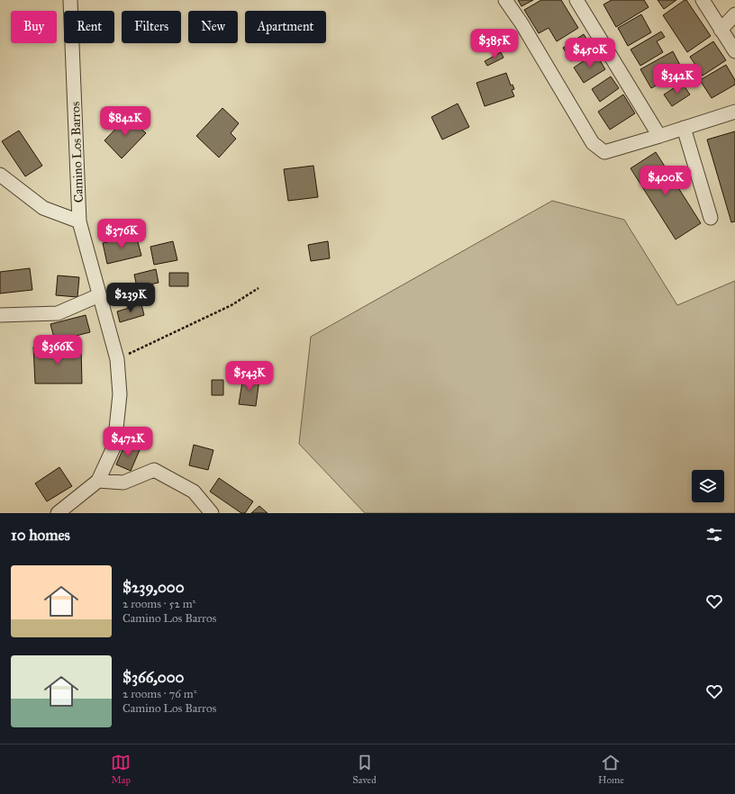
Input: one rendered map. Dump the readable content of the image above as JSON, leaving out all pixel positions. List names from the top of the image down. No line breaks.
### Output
{"streets":{"street":["Camino Los Barros"]},"page":{"chip":["Buy","Rent","Filters","New","Apartment"],"price":["$385K","$450K","$342K","$842K","$400K","$376K","$239K","$366K","$543K","$472K"],"heading":"10 homes","list":[{"name":"$239,000","note":"2 rooms · 52 m² · Camino Los Barros"},{"name":"$366,000","note":"2 rooms · 76 m² · Camino Los Barros"}],"tabs":["Map","Saved","Home"]}}
